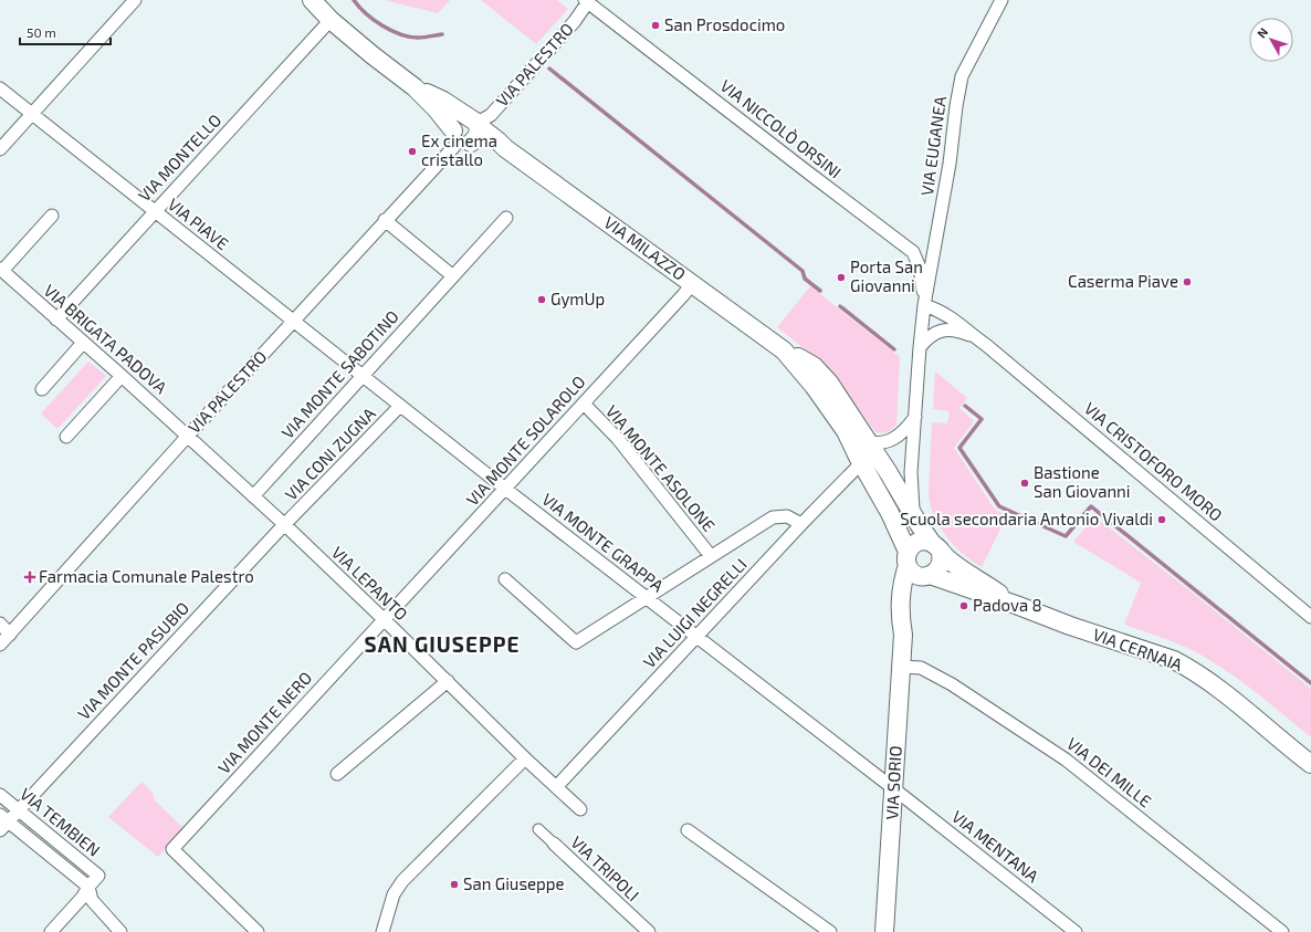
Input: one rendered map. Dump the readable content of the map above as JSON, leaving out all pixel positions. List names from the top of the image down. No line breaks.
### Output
{"streets":{"main road":["VIA PALESTRO","VIA MILAZZO","VIA CERNAIA","VIA SORIO"],"street":["VIA NICCOLÒ ORSINI","VIA EUGANEA","VIA MONTELLO","VIA PIAVE","VIA BRIGATA PADOVA","VIA MONTE SABOTINO","VIA MONTE SOLAROLO","VIA CONI ZUGNA","VIA CRISTOFORO MORO","VIA MONTE ASOLONE","VIA MONTE GRAPPA","VIA LEPANTO","VIA LUIGI NEGRELLI","VIA MONTE PASUBIO","VIA MONTE NERO","VIA DEI MILLE","VIA TEMBIEN","VIA MENTANA","VIA TRIPOLI"]},"crossings":[["VIA PALESTRO","VIA NICCOLÒ ORSINI"],["VIA PALESTRO","VIA PIAVE"],["VIA PALESTRO","VIA MILAZZO"],["VIA PALESTRO","VIA BRIGATA PADOVA"],["VIA PALESTRO","VIA MONTE GRAPPA"],["VIA PALESTRO","VIA LEPANTO"],["VIA NICCOLÒ ORSINI","VIA EUGANEA"],["VIA NICCOLÒ ORSINI","VIA CRISTOFORO MORO"],["VIA EUGANEA","VIA CRISTOFORO MORO"],["VIA MONTELLO","VIA PIAVE"],["VIA MONTELLO","VIA BRIGATA PADOVA"],["VIA PIAVE","VIA MONTE GRAPPA"],["VIA MILAZZO","VIA MONTE SOLAROLO"],["VIA MILAZZO","VIA LUIGI NEGRELLI"],["VIA MILAZZO","VIA CERNAIA"],["VIA MILAZZO","VIA SORIO"],["VIA BRIGATA PADOVA","VIA LEPANTO"],["VIA MONTE SABOTINO","VIA MONTE GRAPPA"],["VIA MONTE SABOTINO","VIA LEPANTO"],["VIA MONTE SOLAROLO","VIA MONTE ASOLONE"],["VIA MONTE SOLAROLO","VIA MONTE GRAPPA"],["VIA MONTE SOLAROLO","VIA LEPANTO"],["VIA MONTE SOLAROLO","VIA MONTE NERO"],["VIA CONI ZUGNA","VIA MONTE GRAPPA"],["VIA CONI ZUGNA","VIA LEPANTO"],["VIA CONI ZUGNA","VIA MONTE PASUBIO"],["VIA MONTE GRAPPA","VIA LUIGI NEGRELLI"],["VIA MONTE GRAPPA","VIA SORIO"],["VIA MONTE GRAPPA","VIA MENTANA"],["VIA LEPANTO","VIA LUIGI NEGRELLI"],["VIA LEPANTO","VIA MONTE PASUBIO"],["VIA LEPANTO","VIA MONTE NERO"],["VIA CERNAIA","VIA SORIO"],["VIA MONTE PASUBIO","VIA TEMBIEN"],["VIA DEI MILLE","VIA SORIO"],["VIA SORIO","VIA MENTANA"]],"districts":["SAN GIUSEPPE"],"places":{"other":["San Prosdocimo","Ex cinema cristallo","Porta San Giovanni","Caserma Piave","GymUp","Bastione San Giovanni","Scuola secondaria Antonio Vivaldi","Padova 8","San Giuseppe"],"health":["Farmacia Comunale Palestro"]},"scale_bar":"50 m","north":"top left"}
